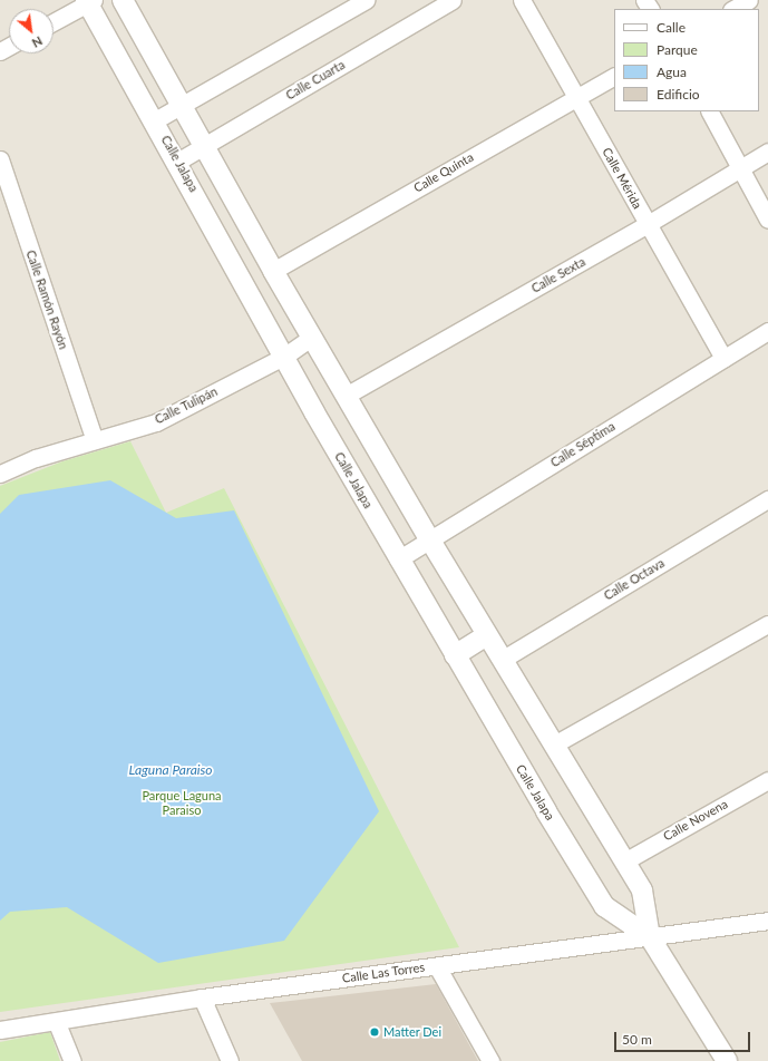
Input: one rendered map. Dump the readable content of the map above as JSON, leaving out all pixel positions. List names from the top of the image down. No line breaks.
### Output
{"streets":{"street":["Calle Cuarta","Calle Jalapa","Calle Quinta","Calle Mérida","Calle Sexta","Calle Ramón Rayón","Calle Tulipán","Calle Séptima","Calle Octava","Calle Novena","Calle Las Torres"]},"crossings":[["Calle Cuarta","Calle Jalapa"],["Calle Jalapa","Calle Quinta"],["Calle Jalapa","Calle Sexta"],["Calle Jalapa","Calle Tulipán"],["Calle Jalapa","Calle Séptima"],["Calle Jalapa","Calle Octava"],["Calle Jalapa","Calle Novena"],["Calle Jalapa","Calle Las Torres"],["Calle Quinta","Calle Mérida"],["Calle Mérida","Calle Sexta"],["Calle Mérida","Calle Séptima"],["Calle Ramón Rayón","Calle Tulipán"]],"water":["Laguna Paraiso"],"parks":["Parque Laguna Paraiso"],"places":["Matter Dei"],"legend":["Calle","Parque","Agua","Edificio"],"scale_bar":"50 m","north":"bottom right"}
